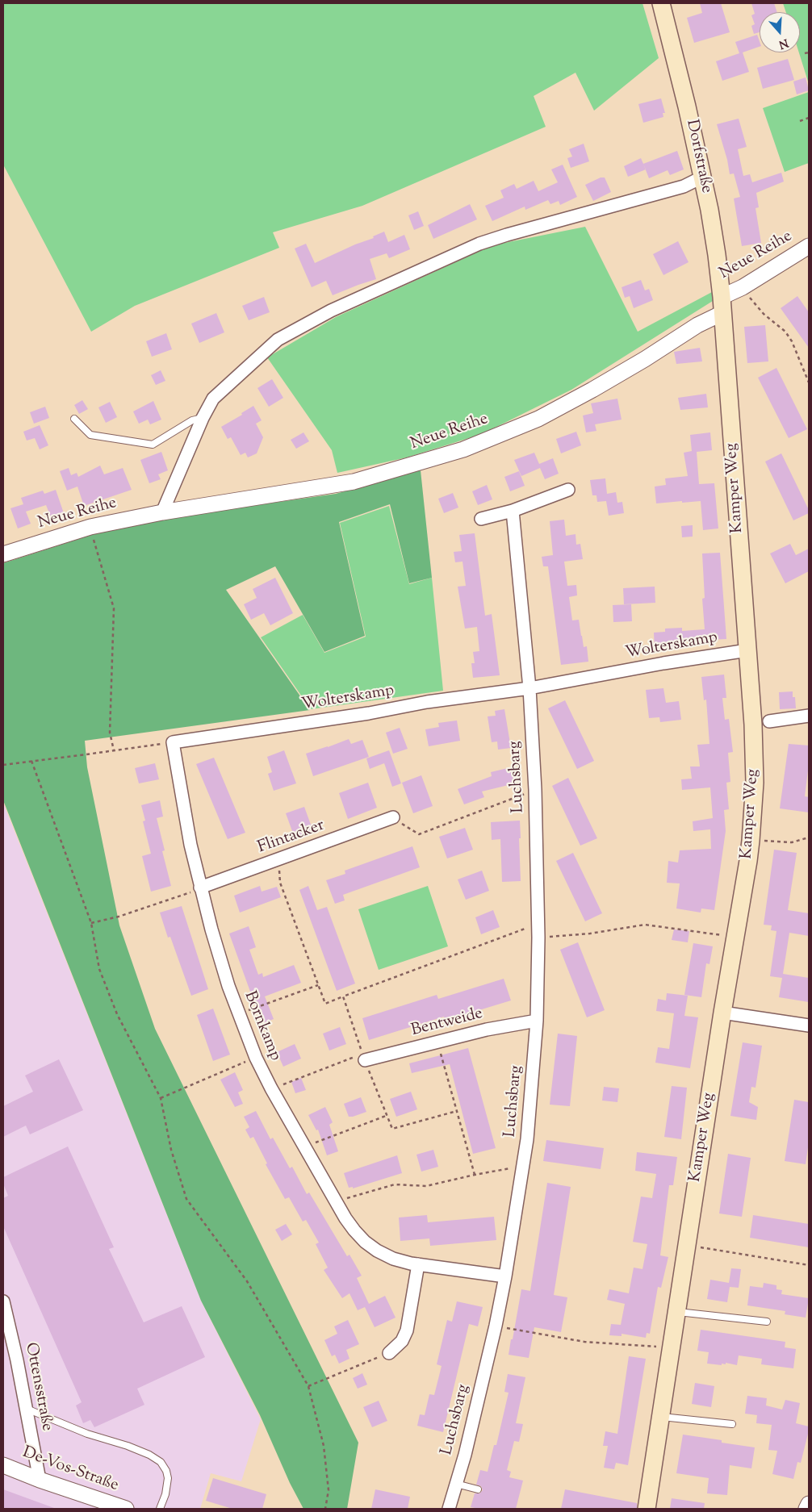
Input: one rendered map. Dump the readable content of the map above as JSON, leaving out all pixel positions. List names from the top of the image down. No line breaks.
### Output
{"streets":{"main road":["Dorfstraße","Kamper Weg"],"street":["Neue Reihe","Wolterskamp","Luchsbarg","Flintacker","Bentweide","Bornkamp","Ottensstraße","De-Vos-Straße"]},"crossings":[["Dorfstraße","Neue Reihe"],["Dorfstraße","Kamper Weg"],["Neue Reihe","Kamper Weg"],["Kamper Weg","Wolterskamp"],["Wolterskamp","Luchsbarg"],["Wolterskamp","Bornkamp"],["Luchsbarg","Bentweide"],["Luchsbarg","Bornkamp"],["Flintacker","Bornkamp"],["Ottensstraße","De-Vos-Straße"]],"north":"bottom"}
